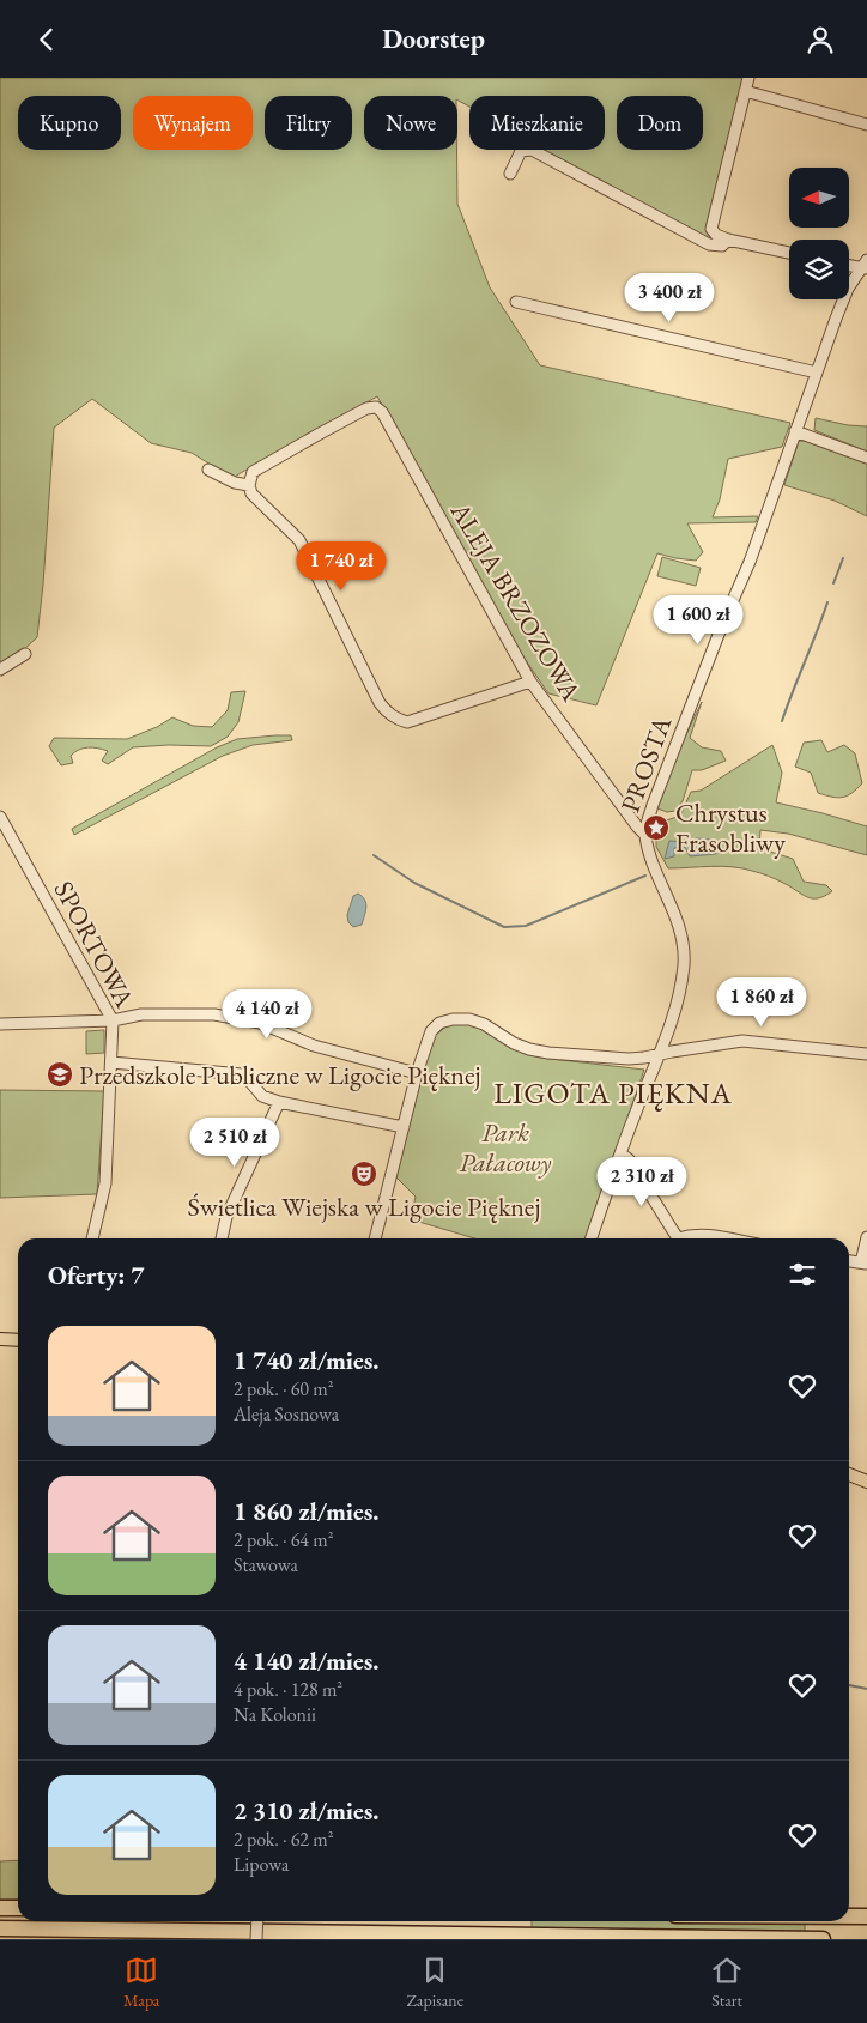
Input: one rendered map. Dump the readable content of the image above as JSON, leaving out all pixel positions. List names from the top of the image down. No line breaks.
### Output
{"streets":{"street":["ALEJA BRZOZOWA","PROSTA","SPORTOWA"]},"crossings":[["ALEJA BRZOZOWA","PROSTA"]],"districts":["LIGOTA PIĘKNA"],"parks":["Park Pałacowy"],"places":{"place":["Chrystus Frasobliwy"],"school or university":["Przedszkole Publiczne w Ligocie Pięknej"],"theatre":["Świetlica Wiejska w Ligocie Pięknej"]},"north":"left","page":{"header":"Doorstep","chip":["Kupno","Wynajem","Filtry","Nowe","Mieszkanie","Dom"],"price":["3 400 zł","1 740 zł","1 600 zł","1 860 zł","4 140 zł","2 510 zł","2 310 zł"],"heading":"Oferty: 7","list":[{"name":"1 740 zł/mies.","note":"2 pok. · 60 m² · Aleja Sosnowa"},{"name":"1 860 zł/mies.","note":"2 pok. · 64 m² · Stawowa"},{"name":"4 140 zł/mies.","note":"4 pok. · 128 m² · Na Kolonii"},{"name":"2 310 zł/mies.","note":"2 pok. · 62 m² · Lipowa"}],"tabs":["Mapa","Zapisane","Start"]}}
